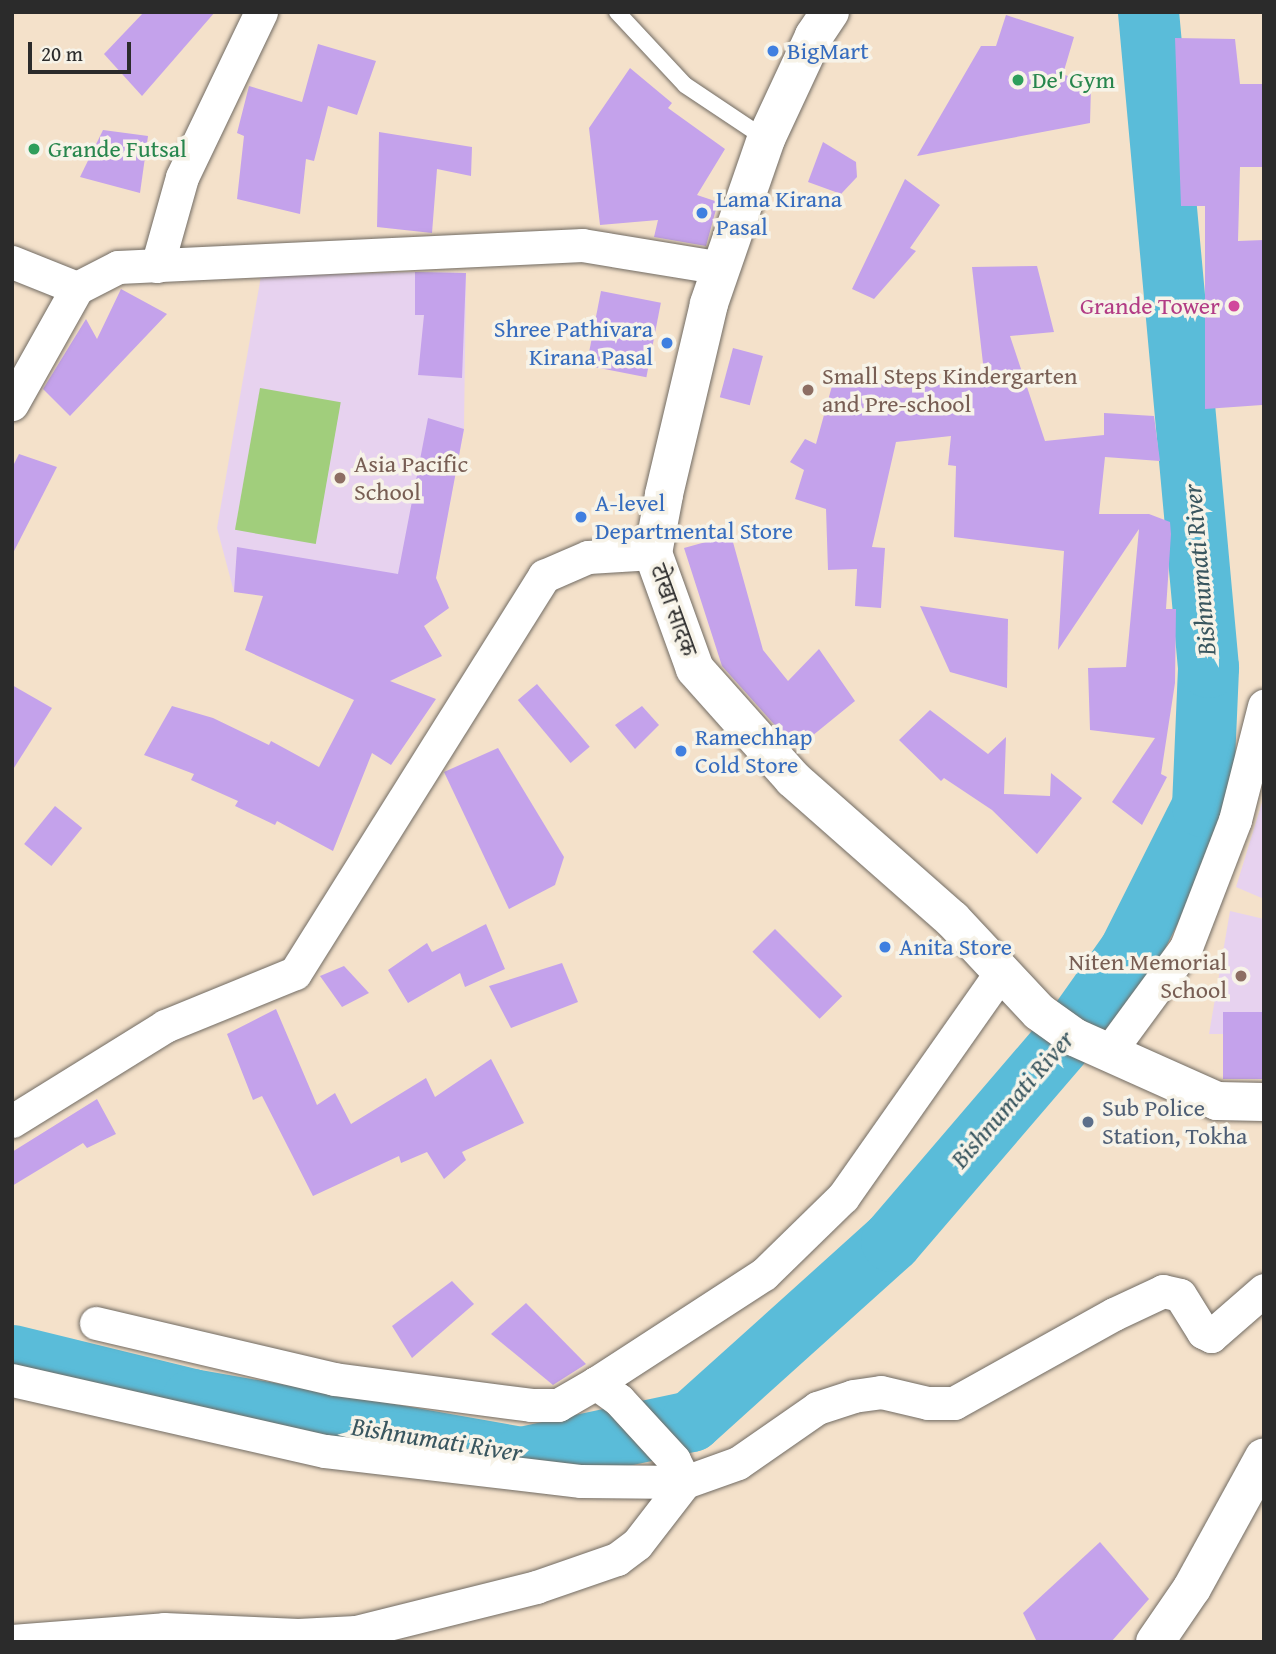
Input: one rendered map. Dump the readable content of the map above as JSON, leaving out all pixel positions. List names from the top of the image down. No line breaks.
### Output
{"streets":{"main road":["टोखा सादक"]},"water":["Bishnumati River"],"places":["BigMart","De' Gym","Grande Futsal","Lama Kirana Pasal","Grande Tower","Shree Pathivara Kirana Pasal","Small Steps Kindergarten and Pre-school","Asia Pacific School","A-level Departmental Store","Ramechhap Cold Store","Anita Store","Niten Memorial School","Sub Police Station, Tokha"],"scale_bar":"20 m"}
